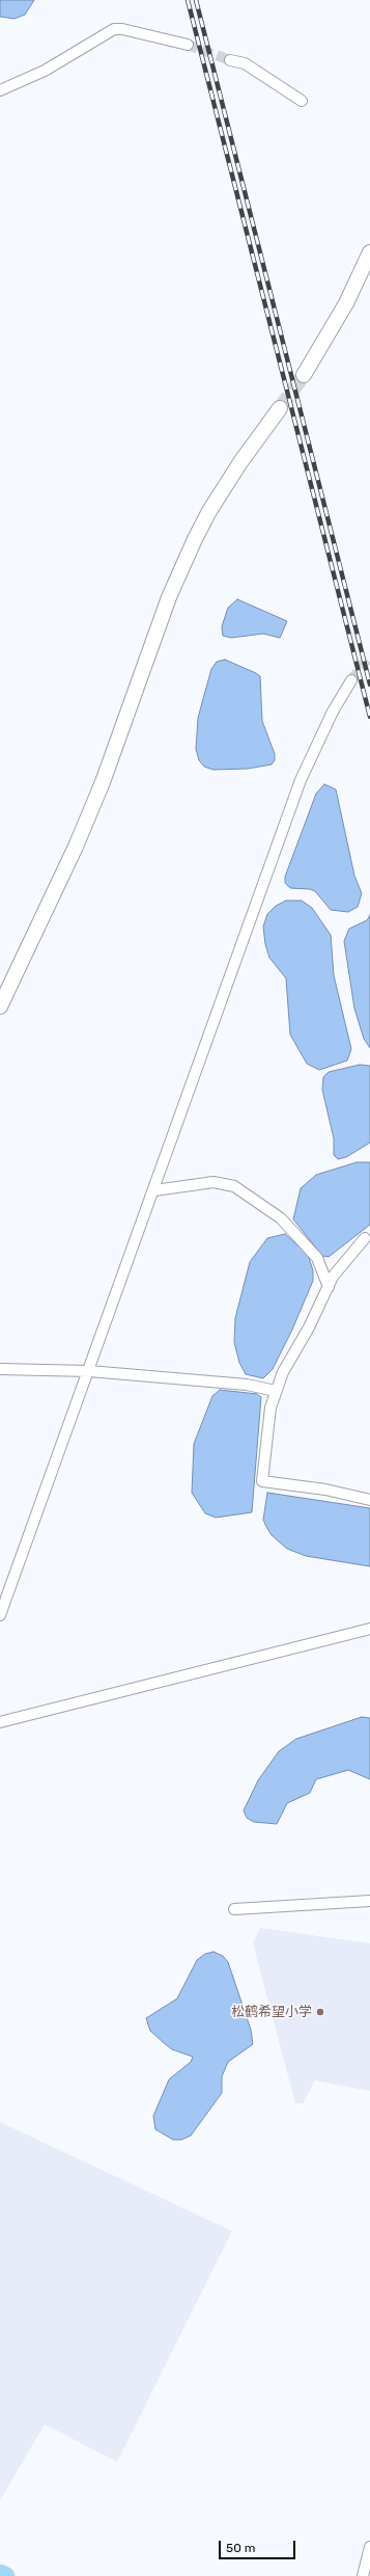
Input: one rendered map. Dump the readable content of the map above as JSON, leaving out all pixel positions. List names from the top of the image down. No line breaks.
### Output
{"places":["松鹤希望小学"],"scale_bar":"50 m"}
